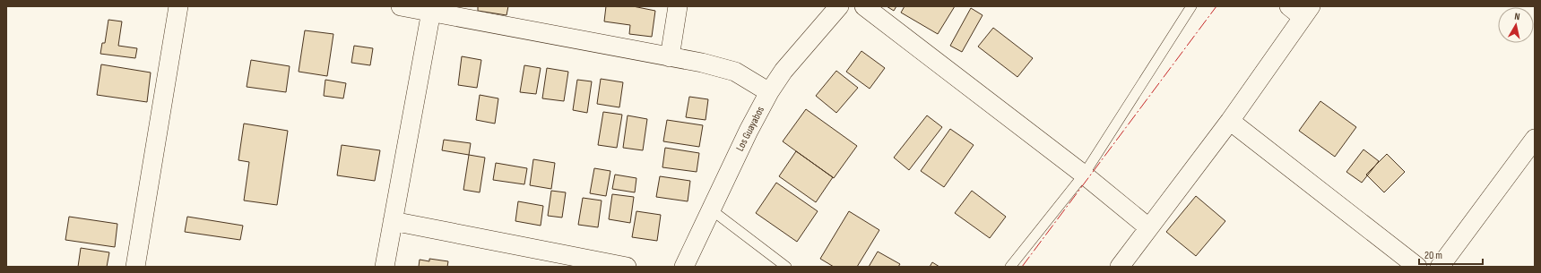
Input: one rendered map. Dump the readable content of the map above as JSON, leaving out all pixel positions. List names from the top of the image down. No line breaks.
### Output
{"streets":{"street":["Los Guayabos"]},"scale_bar":"20 m","north":"top"}
